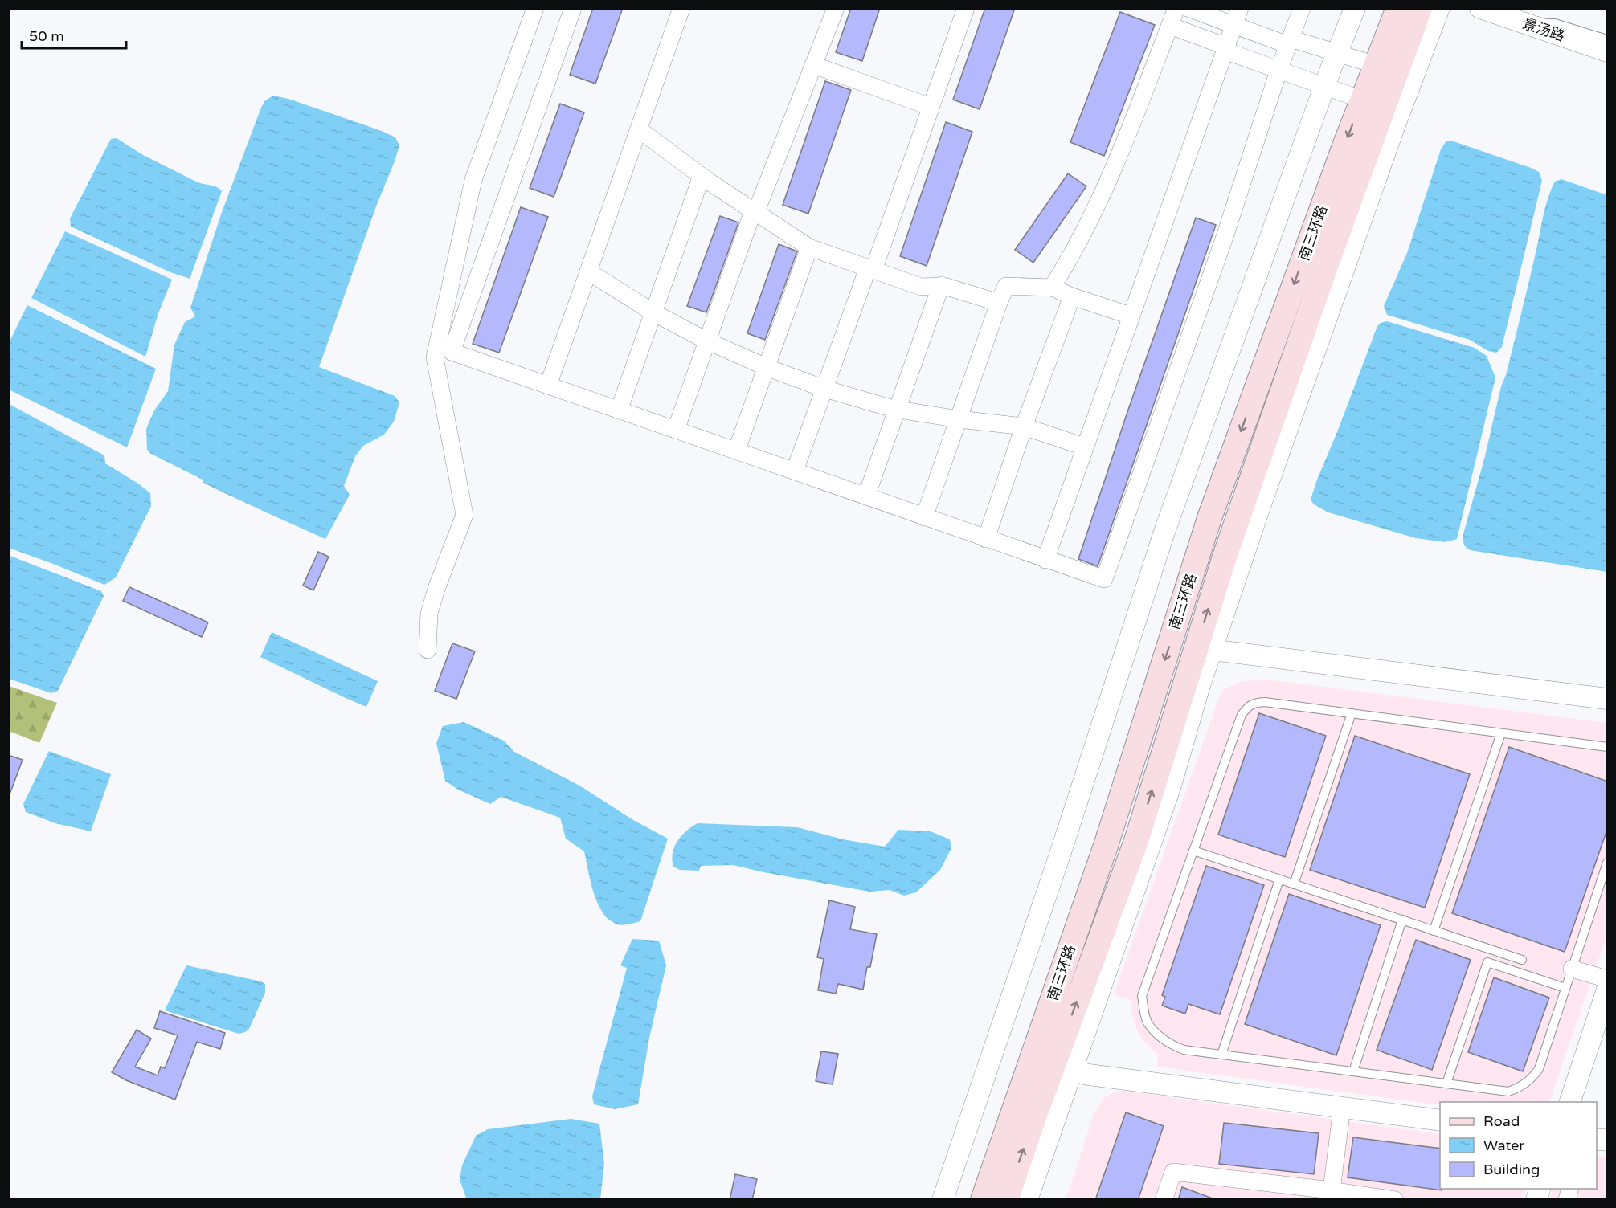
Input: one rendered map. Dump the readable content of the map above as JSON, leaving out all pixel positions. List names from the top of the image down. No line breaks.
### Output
{"streets":{"main road":["南三环路"],"street":["景汤路"]},"legend":["Road","Water","Building"],"scale_bar":"50 m"}
